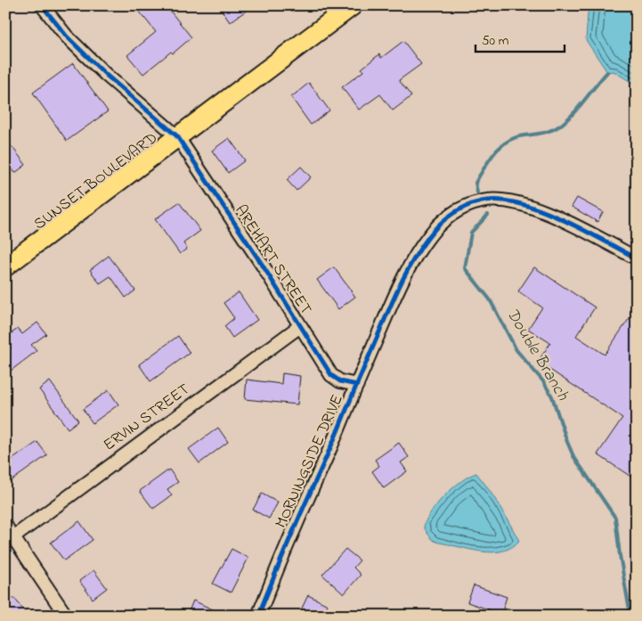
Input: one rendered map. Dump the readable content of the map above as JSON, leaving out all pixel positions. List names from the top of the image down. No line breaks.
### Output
{"streets":{"main road":["SUNSET BOULEVARD"],"street":["AREHART STREET","ERVIN STREET","MORNINGSIDE DRIVE"]},"crossings":[["SUNSET BOULEVARD","AREHART STREET"],["AREHART STREET","ERVIN STREET"],["AREHART STREET","MORNINGSIDE DRIVE"]],"water":["Double Branch"],"scale_bar":"50 m"}
